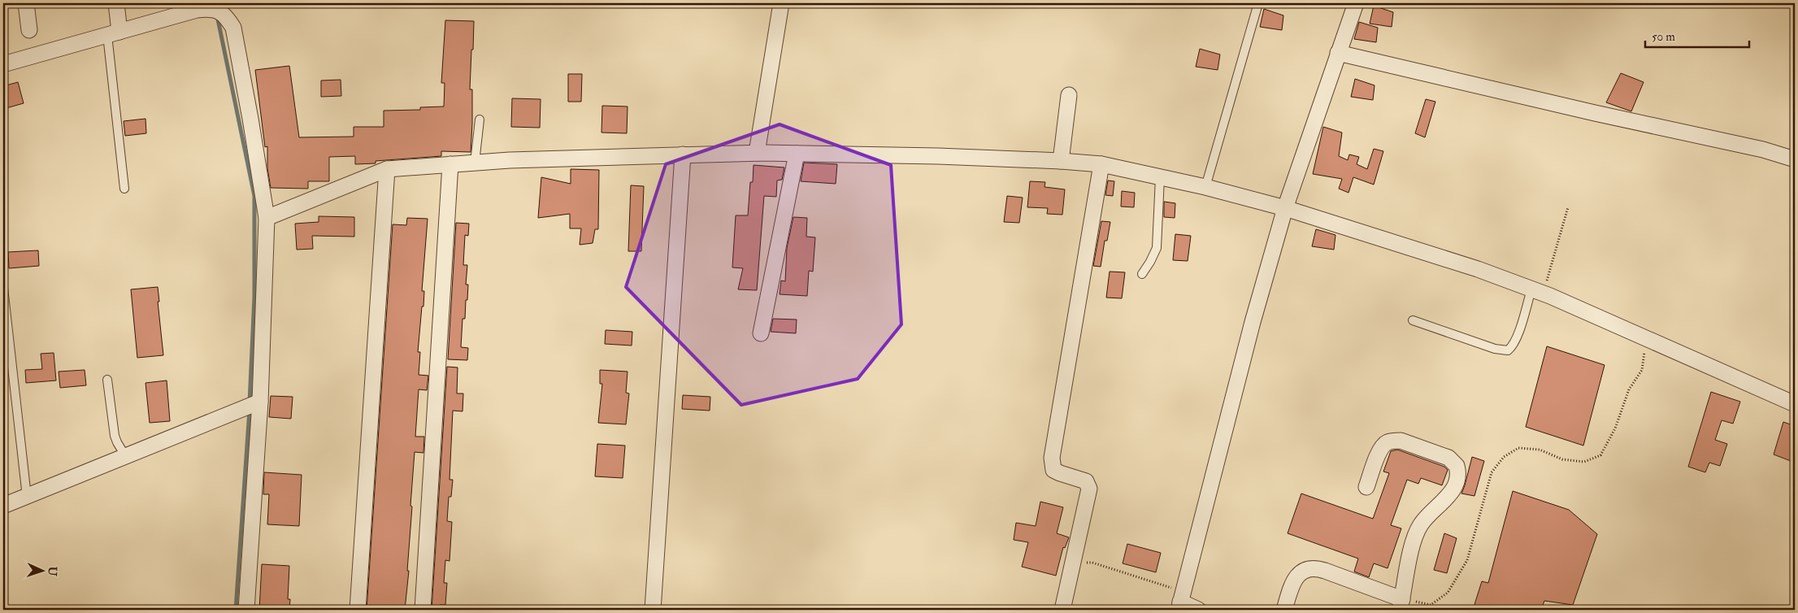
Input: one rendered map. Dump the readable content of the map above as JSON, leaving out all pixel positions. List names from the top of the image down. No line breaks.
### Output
{"scale_bar":"50 m","north":"right"}
